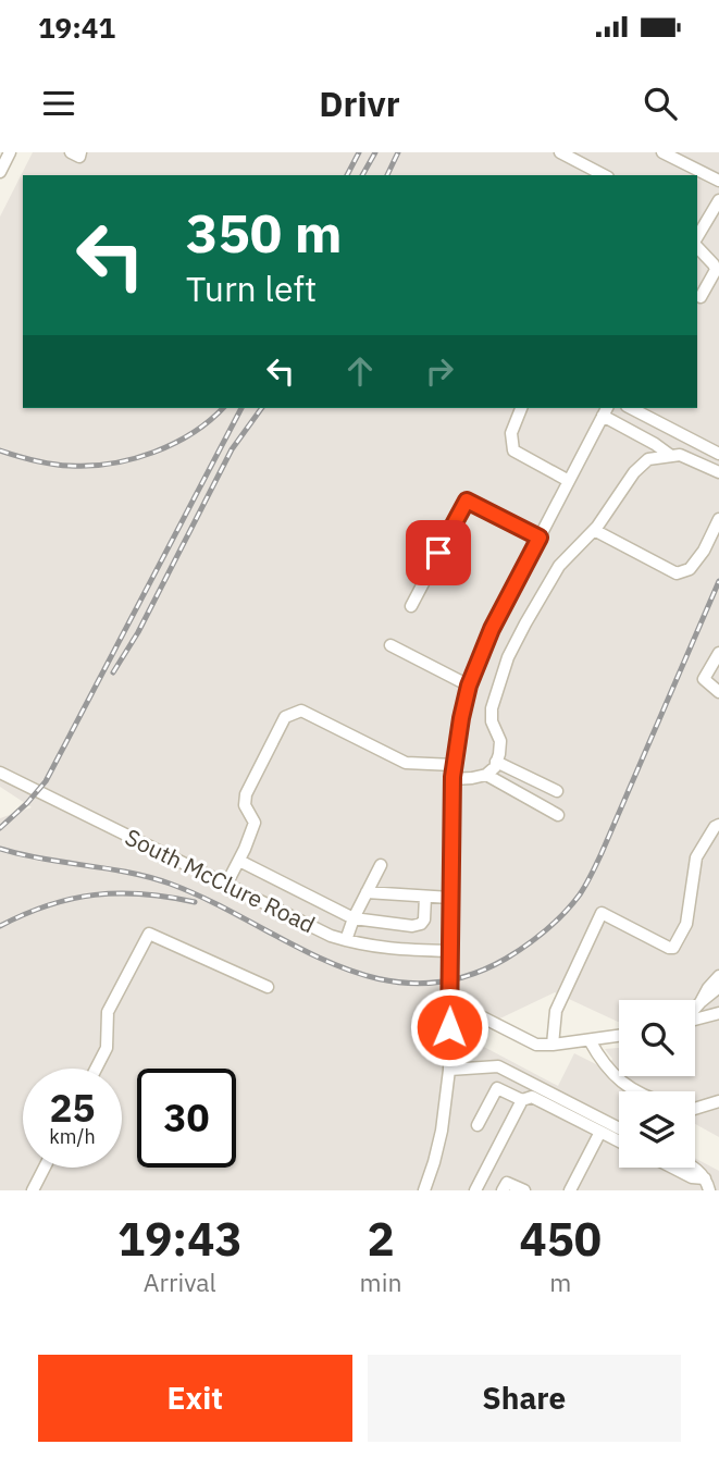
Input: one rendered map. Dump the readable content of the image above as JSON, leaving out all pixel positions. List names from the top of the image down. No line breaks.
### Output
{"streets":{"street":["South McClure Road"]},"page":{"status":"19:41","header":"Drivr","turn":["350 m","Turn left"],"speed":"25 km/h","limit":"30","eta":["19:43","Arrival","2","min","450","m"],"buttons":["Exit","Share"]}}
